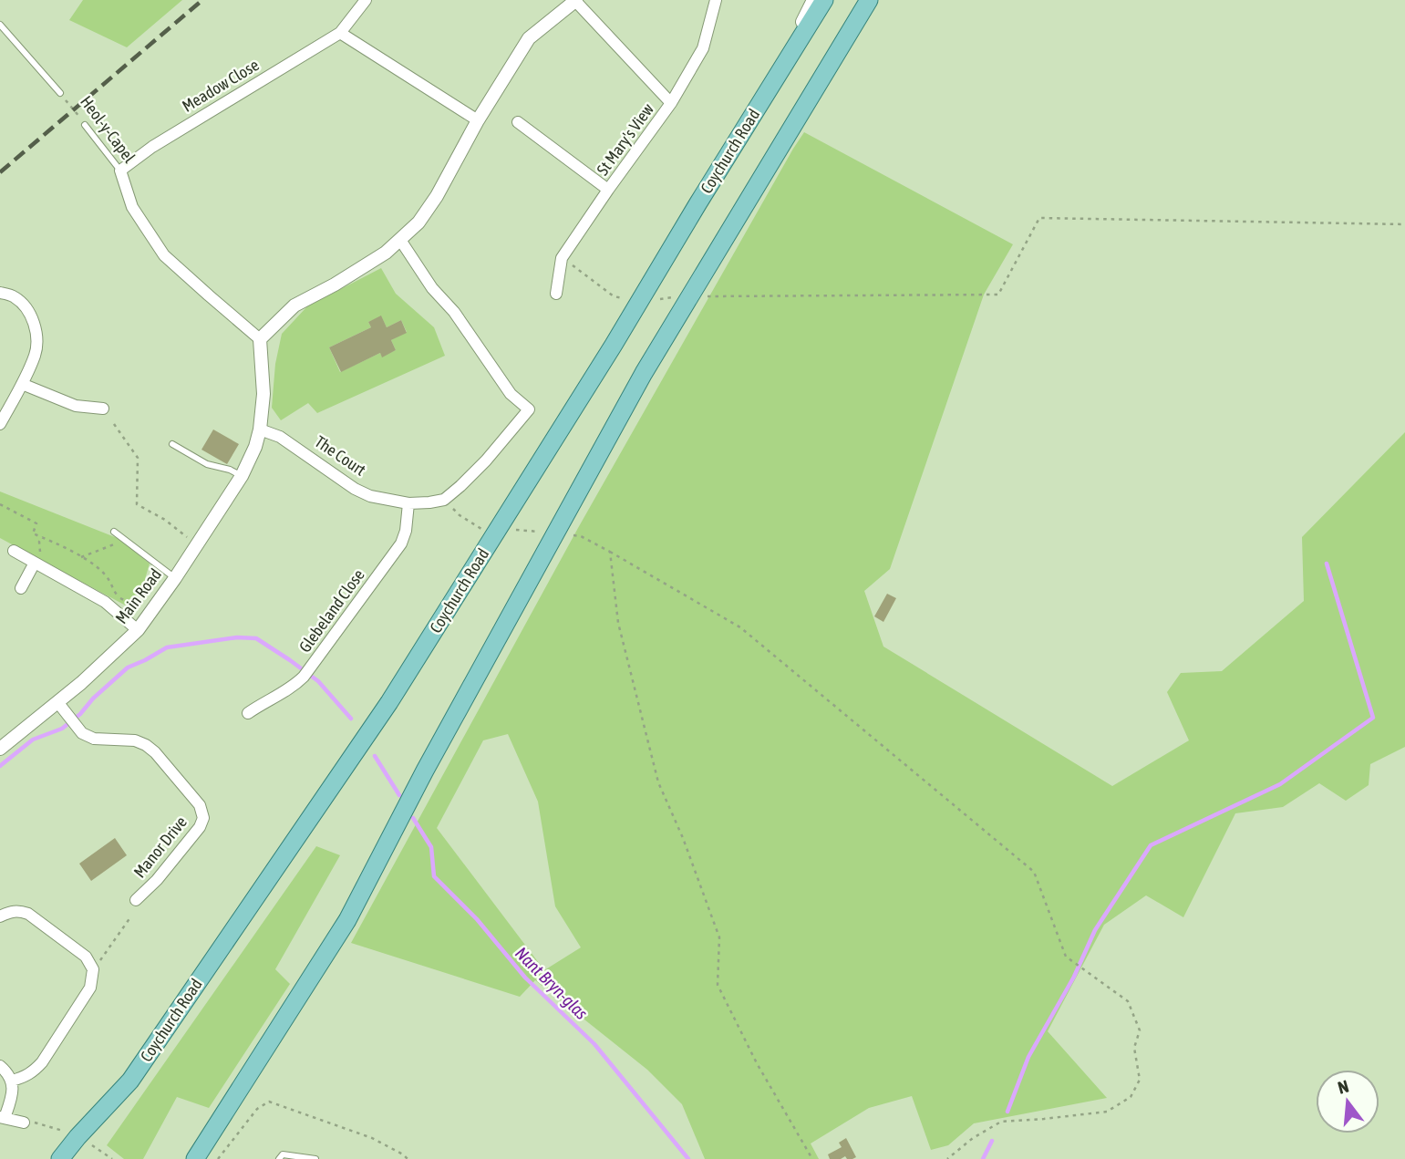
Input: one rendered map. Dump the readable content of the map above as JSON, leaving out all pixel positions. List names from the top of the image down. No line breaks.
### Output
{"streets":{"main road":["Coychurch Road"],"street":["Meadow Close","Heol-y-Capel","St Mary's View","The Court","Main Road","Glebeland Close","Manor Drive"]},"crossings":[["Meadow Close","Heol-y-Capel"],["The Court","Main Road"],["The Court","Glebeland Close"],["Main Road","Manor Drive"]],"water":["Nant Bryn-glas"],"north":"top"}
